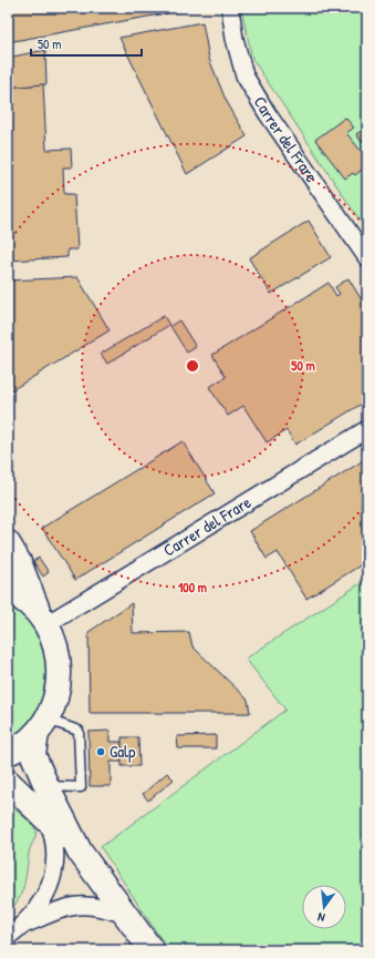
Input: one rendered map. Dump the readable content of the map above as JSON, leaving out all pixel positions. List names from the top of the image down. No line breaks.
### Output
{"streets":{"street":["Carrer del Frare"]},"places":["Galp"],"scale_bar":"50 m","north":"bottom","rings":["50 m","100 m"]}
